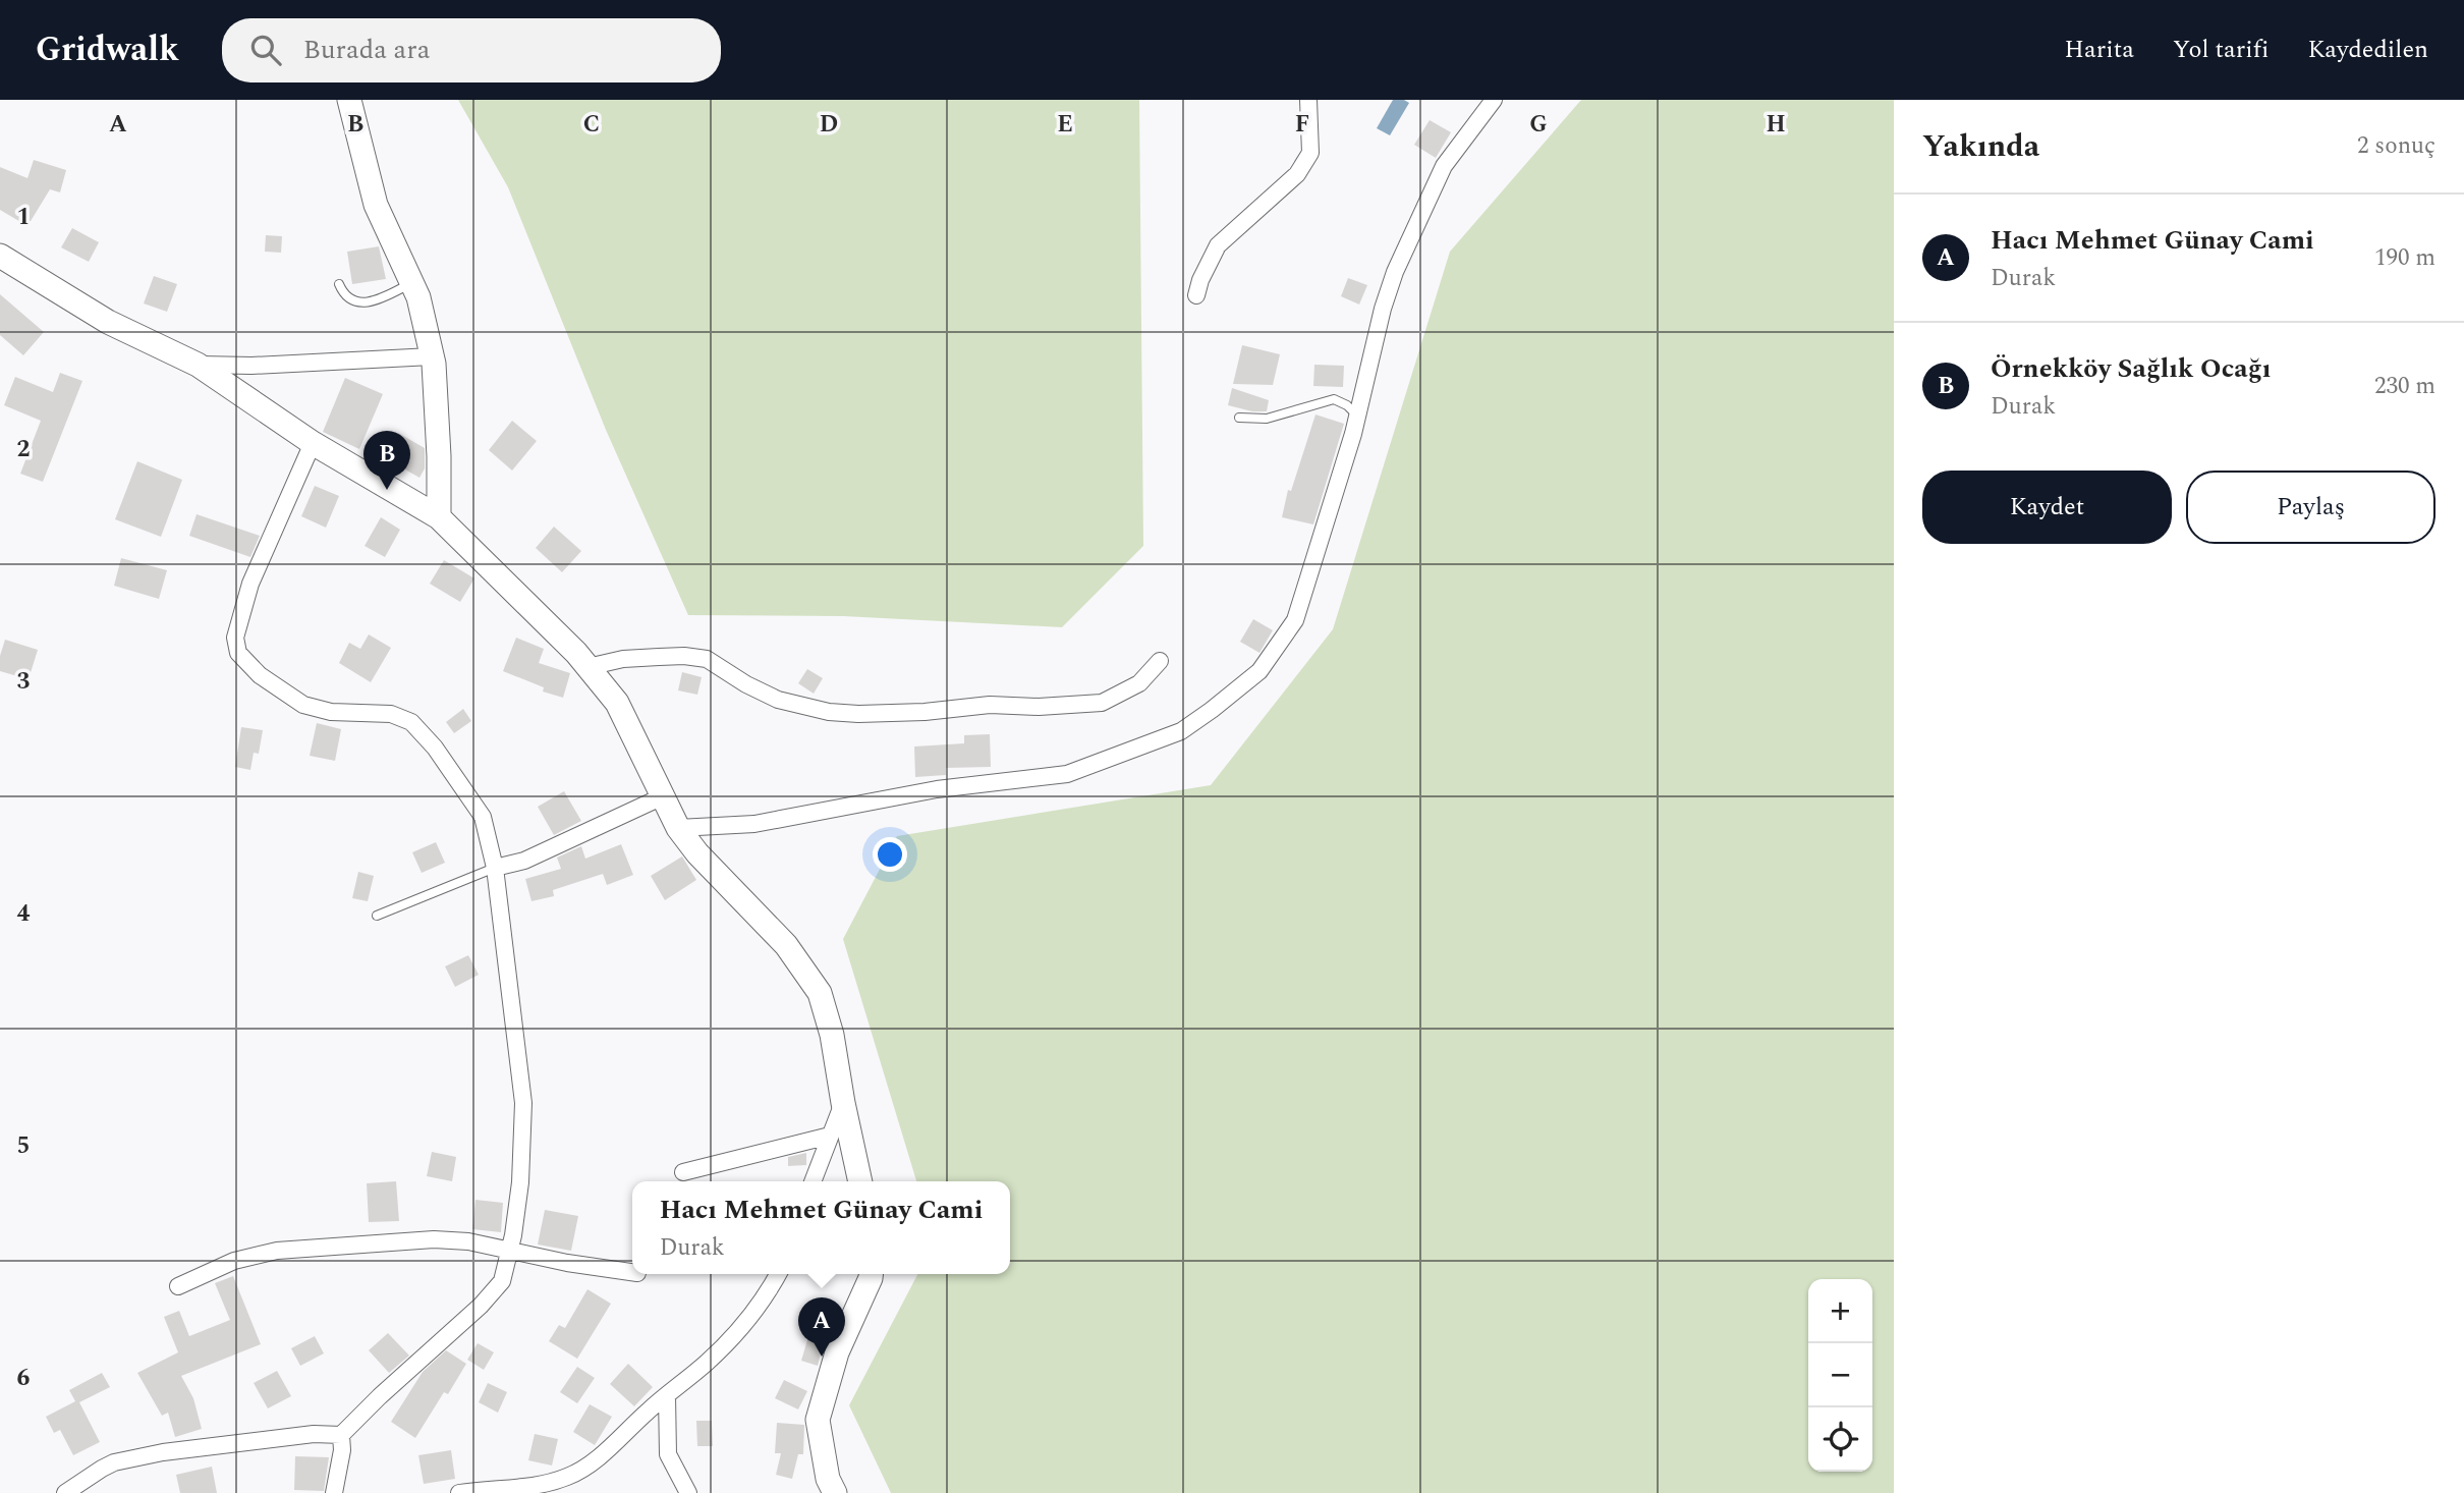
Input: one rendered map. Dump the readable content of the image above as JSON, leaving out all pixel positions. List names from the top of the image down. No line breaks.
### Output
{"page":{"header":"Gridwalk","search":"Burada ara","nav":["Harita","Yol tarifi","Kaydedilen"],"heading":["Yakında","2 sonuç"],"list":[{"mark":"A","name":"Hacı Mehmet Günay Cami","note":"Durak","value":"190 m"},{"mark":"B","name":"Örnekköy Sağlık Ocağı","note":"Durak","value":"230 m"}],"pins":["B","A"],"buttons":["Kaydet","Paylaş"],"popup":["Hacı Mehmet Günay Cami","Durak"],"map_buttons":["+","−"]},"grid":{"columns":["A","B","C","D","E","F","G","H"],"rows":["1","2","3","4","5","6"]}}
